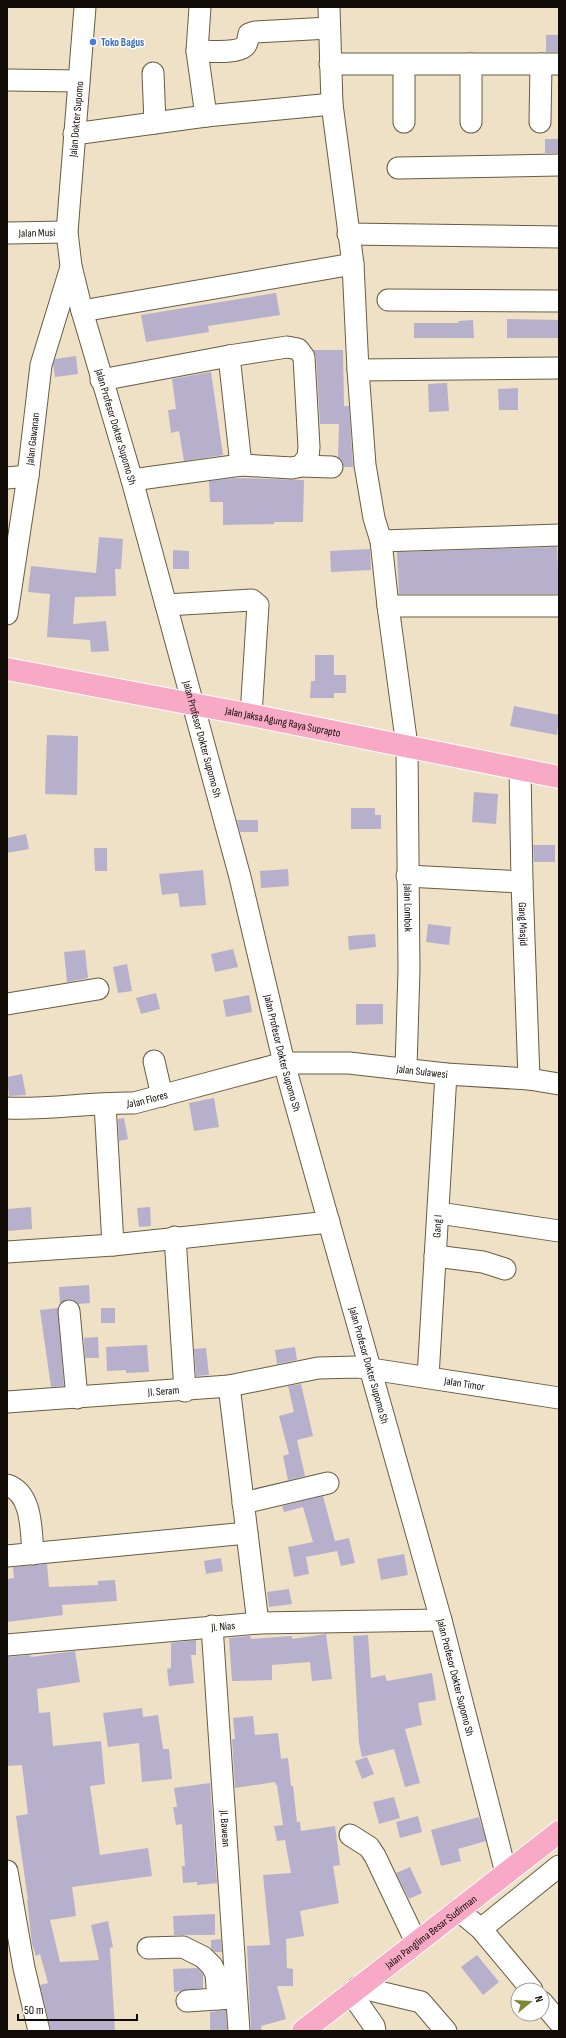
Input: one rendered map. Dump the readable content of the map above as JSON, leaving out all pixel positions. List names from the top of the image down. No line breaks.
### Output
{"streets":{"main road":["Jalan Jaksa Agung Raya Suprapto","Jalan Panglima Besar Sudirman"],"street":["Jalan Dokter Supomo","Jalan Musi","Jalan Profesor Dokter Supomo Sh","Jalan Gawanan","Jalan Lombok","Gang Masjid","Jalan Sulawesi","Jalan Flores","Gang I","Jalan Timor","Jl. Seram","Jl. Nias","Jl. Bawean"]},"crossings":[["Jalan Dokter Supomo","Jalan Musi"],["Jalan Dokter Supomo","Jalan Profesor Dokter Supomo Sh"],["Jalan Musi","Jalan Profesor Dokter Supomo Sh"],["Jalan Profesor Dokter Supomo Sh","Jalan Gawanan"],["Jalan Profesor Dokter Supomo Sh","Jalan Jaksa Agung Raya Suprapto"],["Jalan Profesor Dokter Supomo Sh","Jalan Sulawesi"],["Jalan Profesor Dokter Supomo Sh","Jalan Flores"],["Jalan Profesor Dokter Supomo Sh","Jalan Timor"],["Jalan Profesor Dokter Supomo Sh","Jl. Seram"],["Jalan Profesor Dokter Supomo Sh","Jl. Nias"],["Jalan Profesor Dokter Supomo Sh","Jalan Panglima Besar Sudirman"],["Jalan Jaksa Agung Raya Suprapto","Jalan Lombok"],["Jalan Jaksa Agung Raya Suprapto","Gang Masjid"],["Jalan Lombok","Jalan Sulawesi"],["Gang Masjid","Jalan Sulawesi"],["Jalan Sulawesi","Jalan Flores"],["Jalan Sulawesi","Gang I"],["Gang I","Jalan Timor"],["Jalan Timor","Jl. Seram"],["Jl. Nias","Jl. Bawean"]],"places":["Toko Bagus"],"scale_bar":"50 m","north":"right"}
